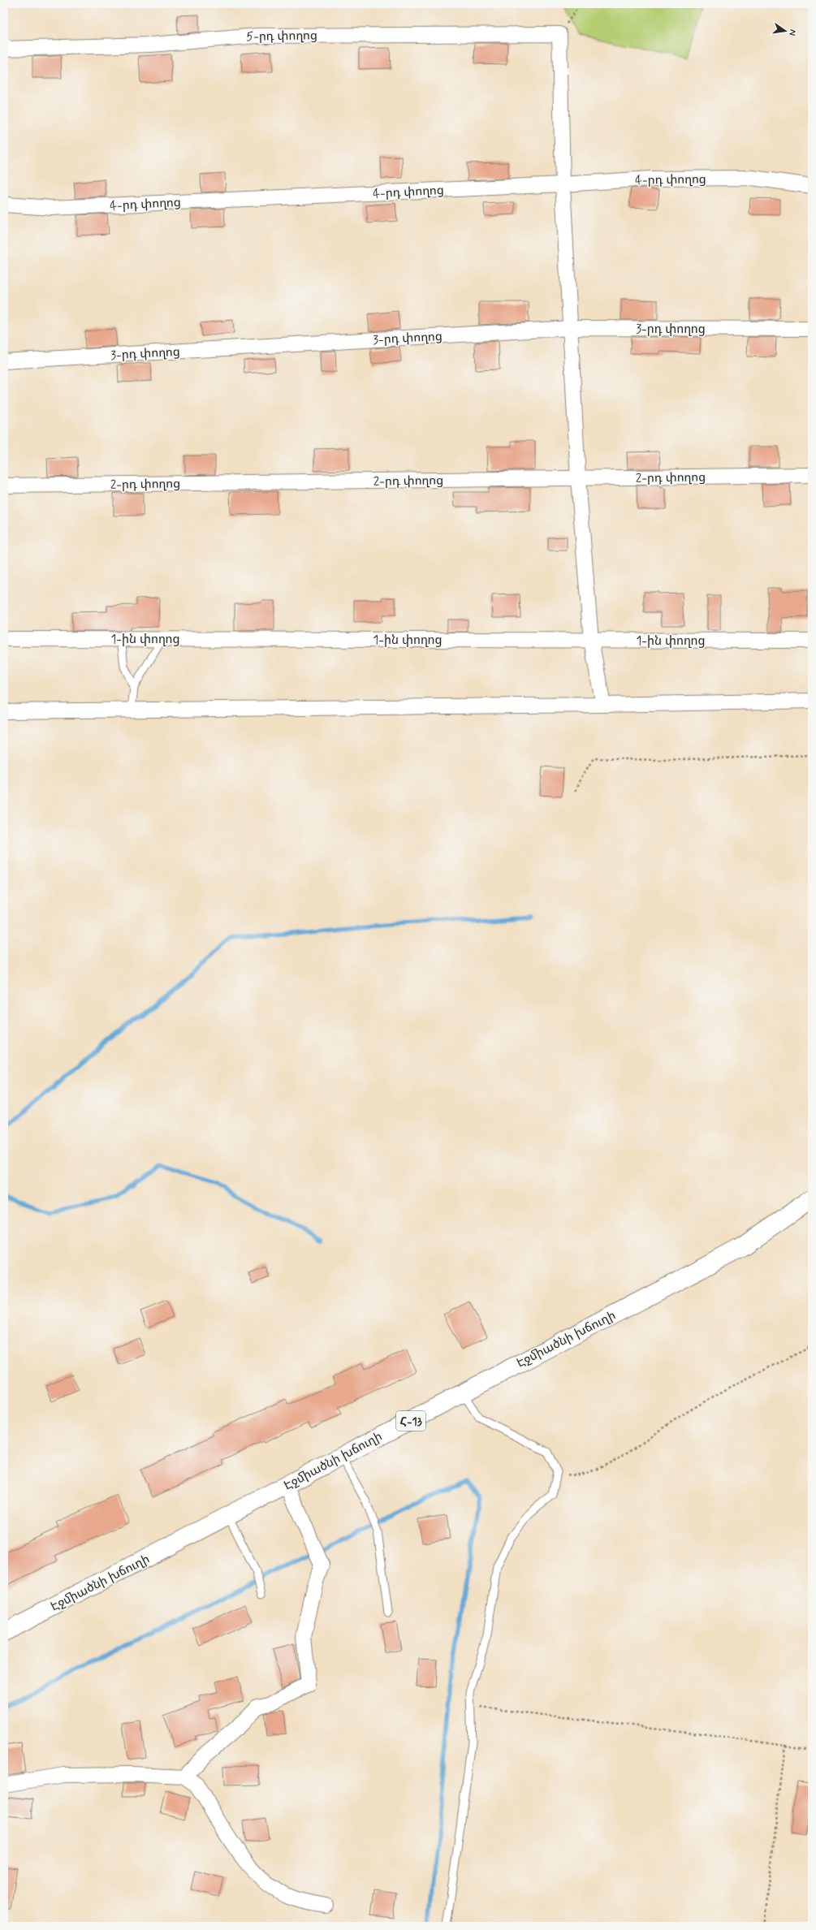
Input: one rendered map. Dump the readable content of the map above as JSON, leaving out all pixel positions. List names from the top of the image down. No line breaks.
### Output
{"streets":{"main road":["Էջմիածնի խճուղի","Հ-13"],"street":["5-րդ փողոց","4-րդ փողոց","3-րդ փողոց","2-րդ փողոց","1-ին փողոց"]},"north":"right"}
